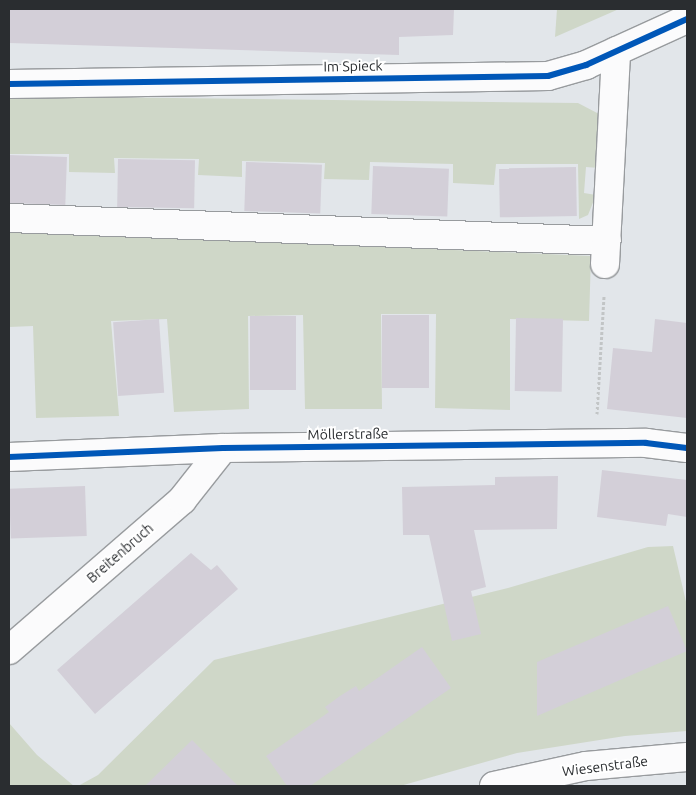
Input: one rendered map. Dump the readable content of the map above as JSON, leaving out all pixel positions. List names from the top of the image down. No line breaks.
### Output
{"streets":{"street":["Im Spieck","Möllerstraße","Breitenbruch","Wiesenstraße"]},"crossings":[["Möllerstraße","Breitenbruch"]]}
